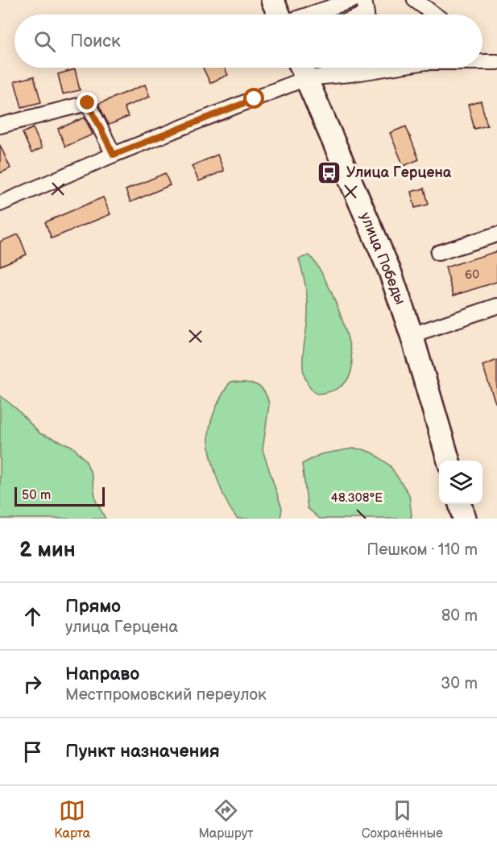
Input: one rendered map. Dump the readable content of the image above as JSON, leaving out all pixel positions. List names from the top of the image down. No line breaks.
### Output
{"streets":{"highway":["улица Победы"]},"places":{"bus stop":["Улица Герцена"]},"house_numbers":["60"],"scale_bar":"50 m","page":{"search":"Поиск","scale":"50 m","heading":["2 мин","Пешком · 110 m"],"list":[["Прямо","улица Герцена","80 m"],["Направо","Местпромовский переулок","30 m"],"Пункт назначения"],"nav":["Карта","Маршрут","Сохранённые"]},"coordinates":["48.308°E"]}
